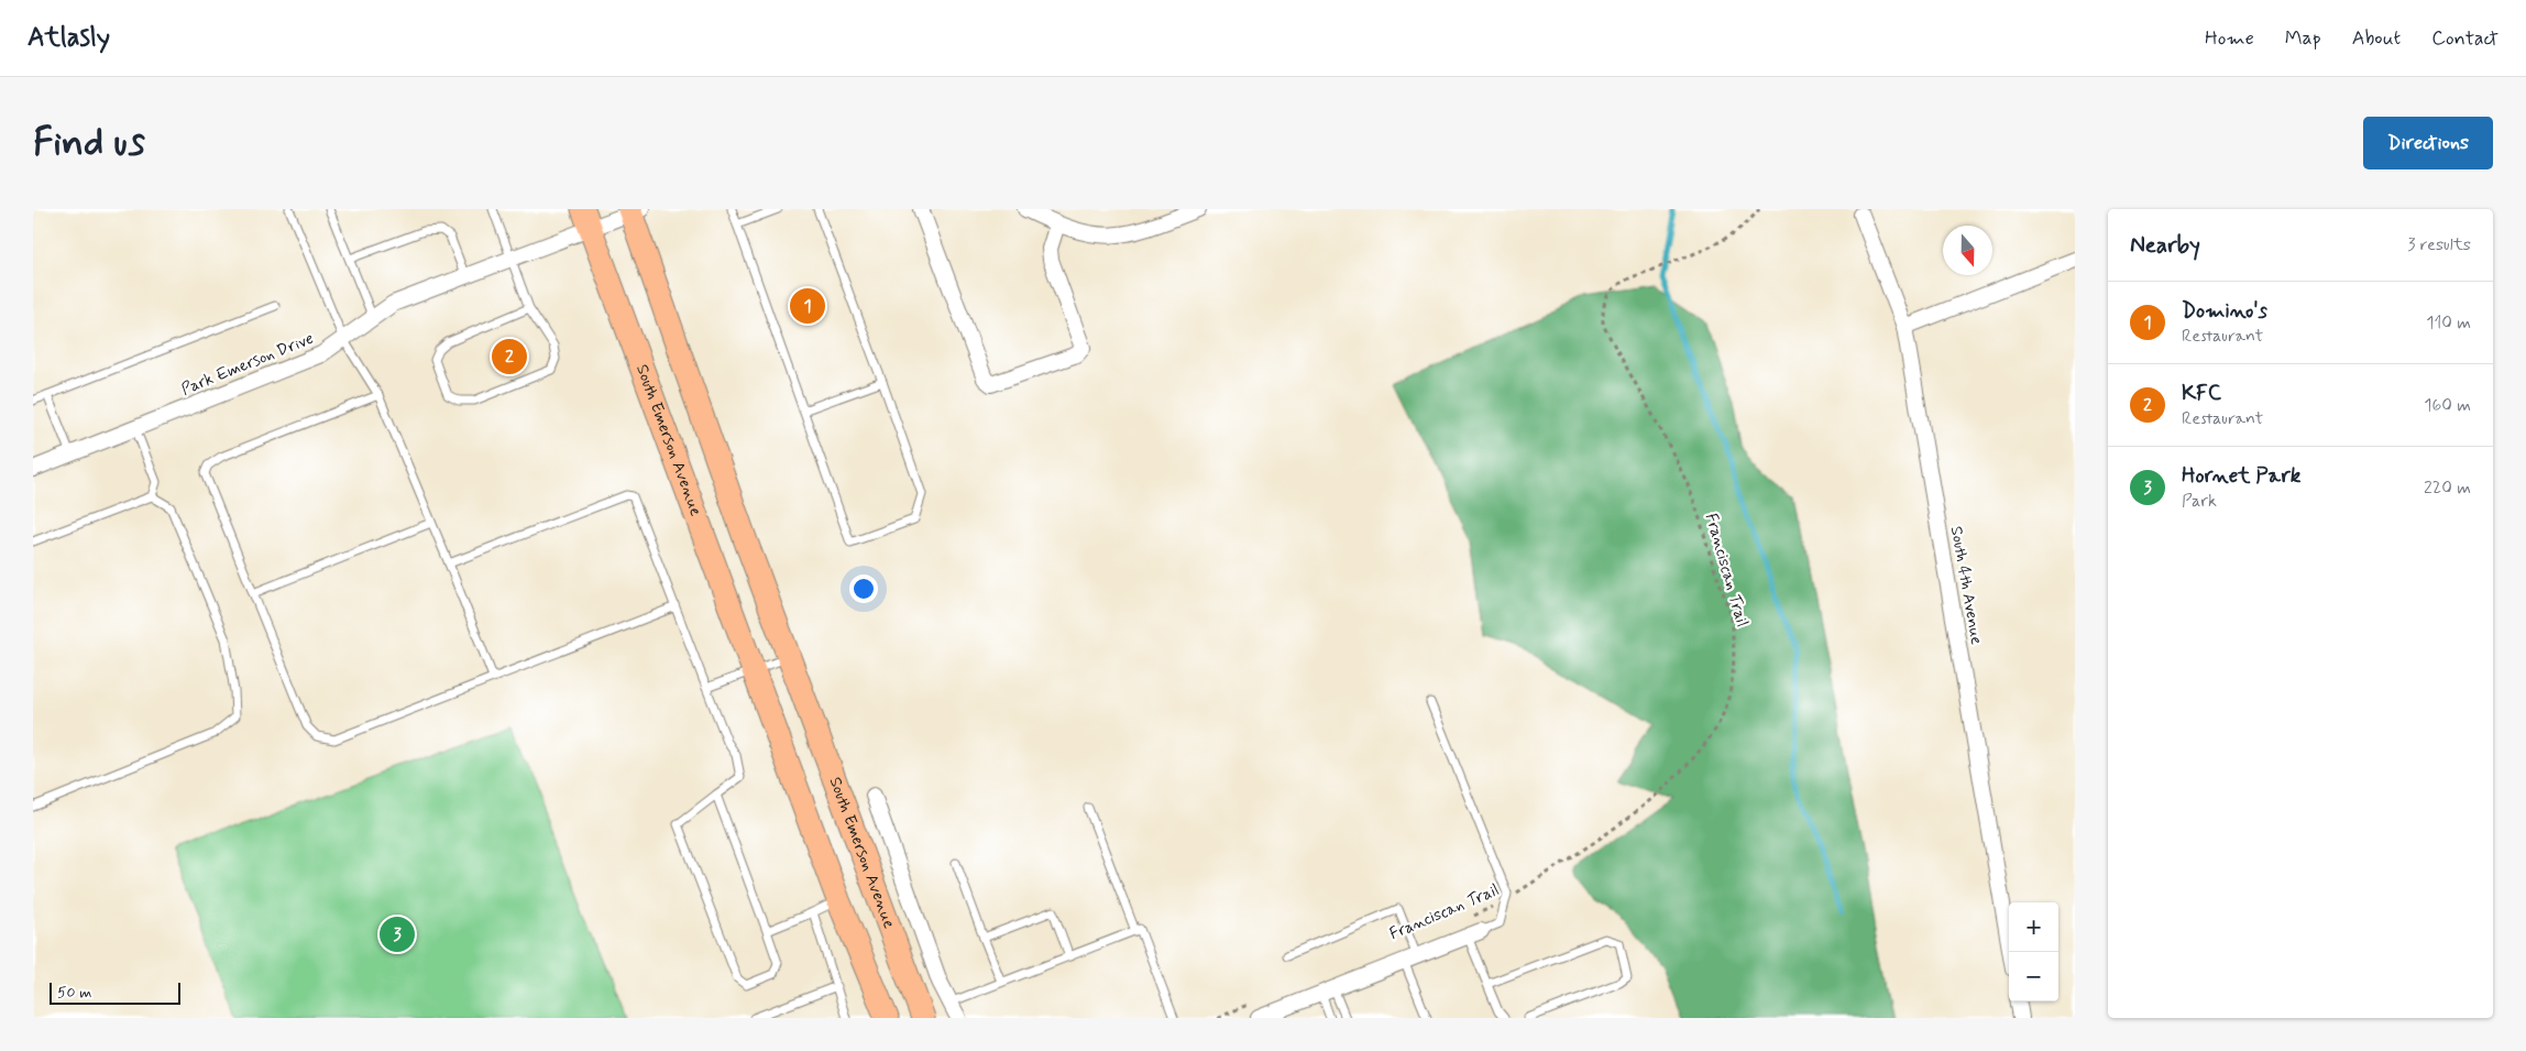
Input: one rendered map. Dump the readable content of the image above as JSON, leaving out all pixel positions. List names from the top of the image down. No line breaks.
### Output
{"streets":{"main road":["South Emerson Avenue"],"street":["Park Emerson Drive","South 4th Avenue"],"path":["Franciscan Trail"]},"crossings":[["Park Emerson Drive","South Emerson Avenue"]],"scale_bar":"50 m","north":"bottom","page":{"header":"Atlasly","nav":["Home","Map","About","Contact"],"buttons":"Directions","title":"Find us","heading":["Nearby","3 results"],"list":[{"mark":"1","name":"Domino's","note":"Restaurant","value":"110 m"},{"mark":"2","name":"KFC","note":"Restaurant","value":"160 m"},{"mark":"3","name":"Hornet Park","note":"Park","value":"220 m"}],"pins":["1","2","3"],"map_buttons":["+","−"],"scale":"50 m"}}
